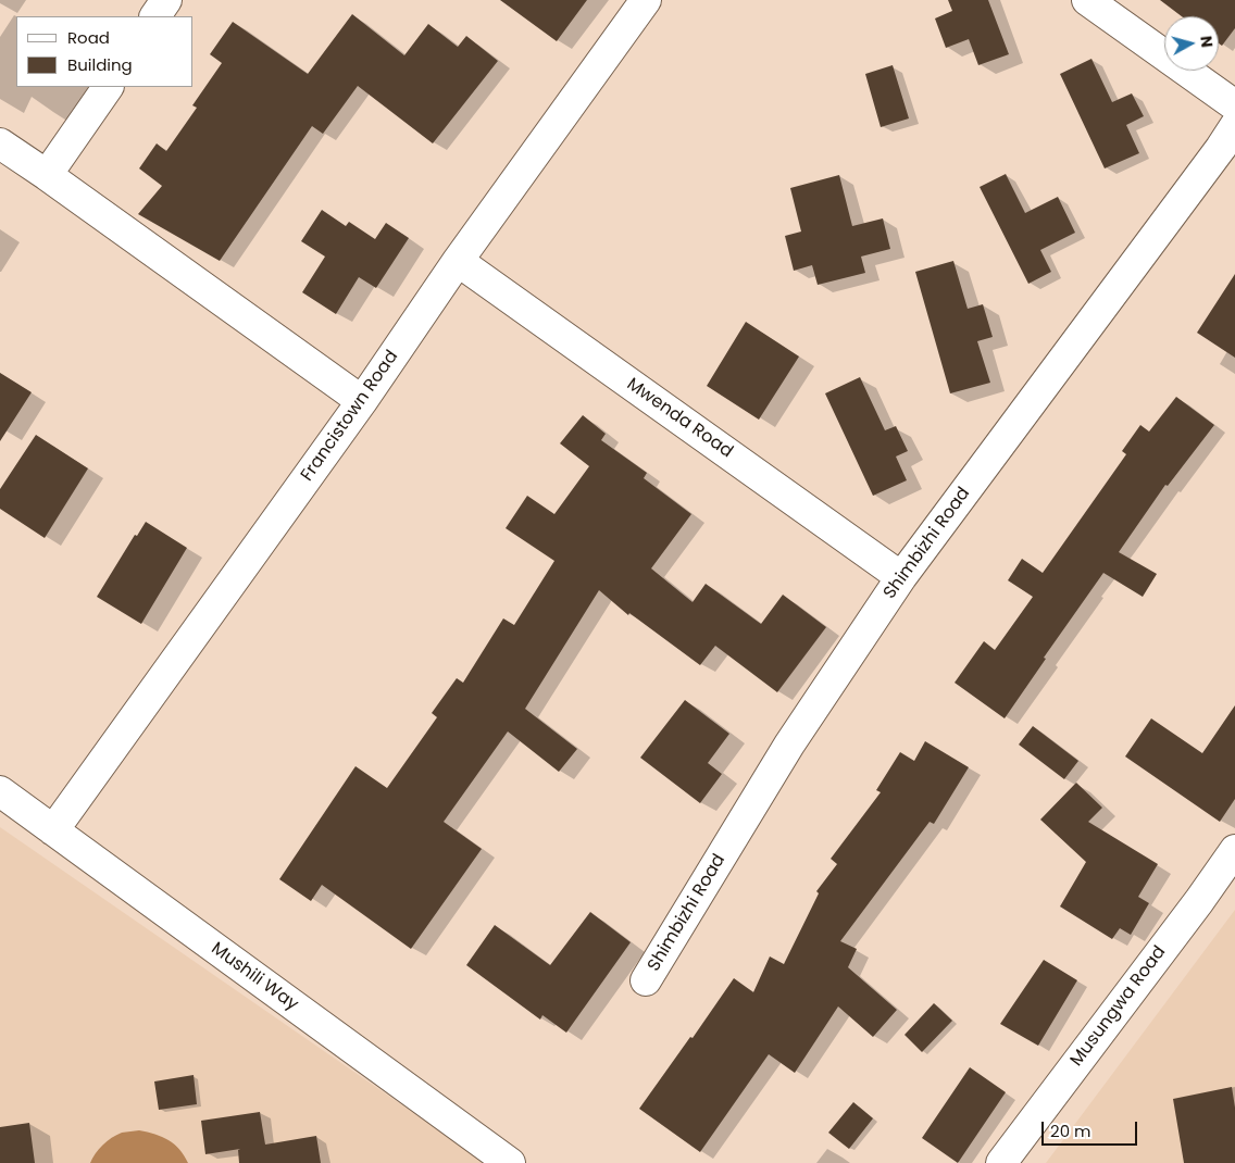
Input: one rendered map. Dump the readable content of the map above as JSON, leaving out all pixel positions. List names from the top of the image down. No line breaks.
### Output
{"streets":{"street":["Francistown Road","Mwenda Road","Shimbizhi Road","Mushili Way","Musungwa Road"]},"crossings":[["Francistown Road","Mwenda Road"],["Francistown Road","Mushili Way"],["Mwenda Road","Shimbizhi Road"]],"legend":["Road","Building"],"scale_bar":"20 m","north":"right"}
